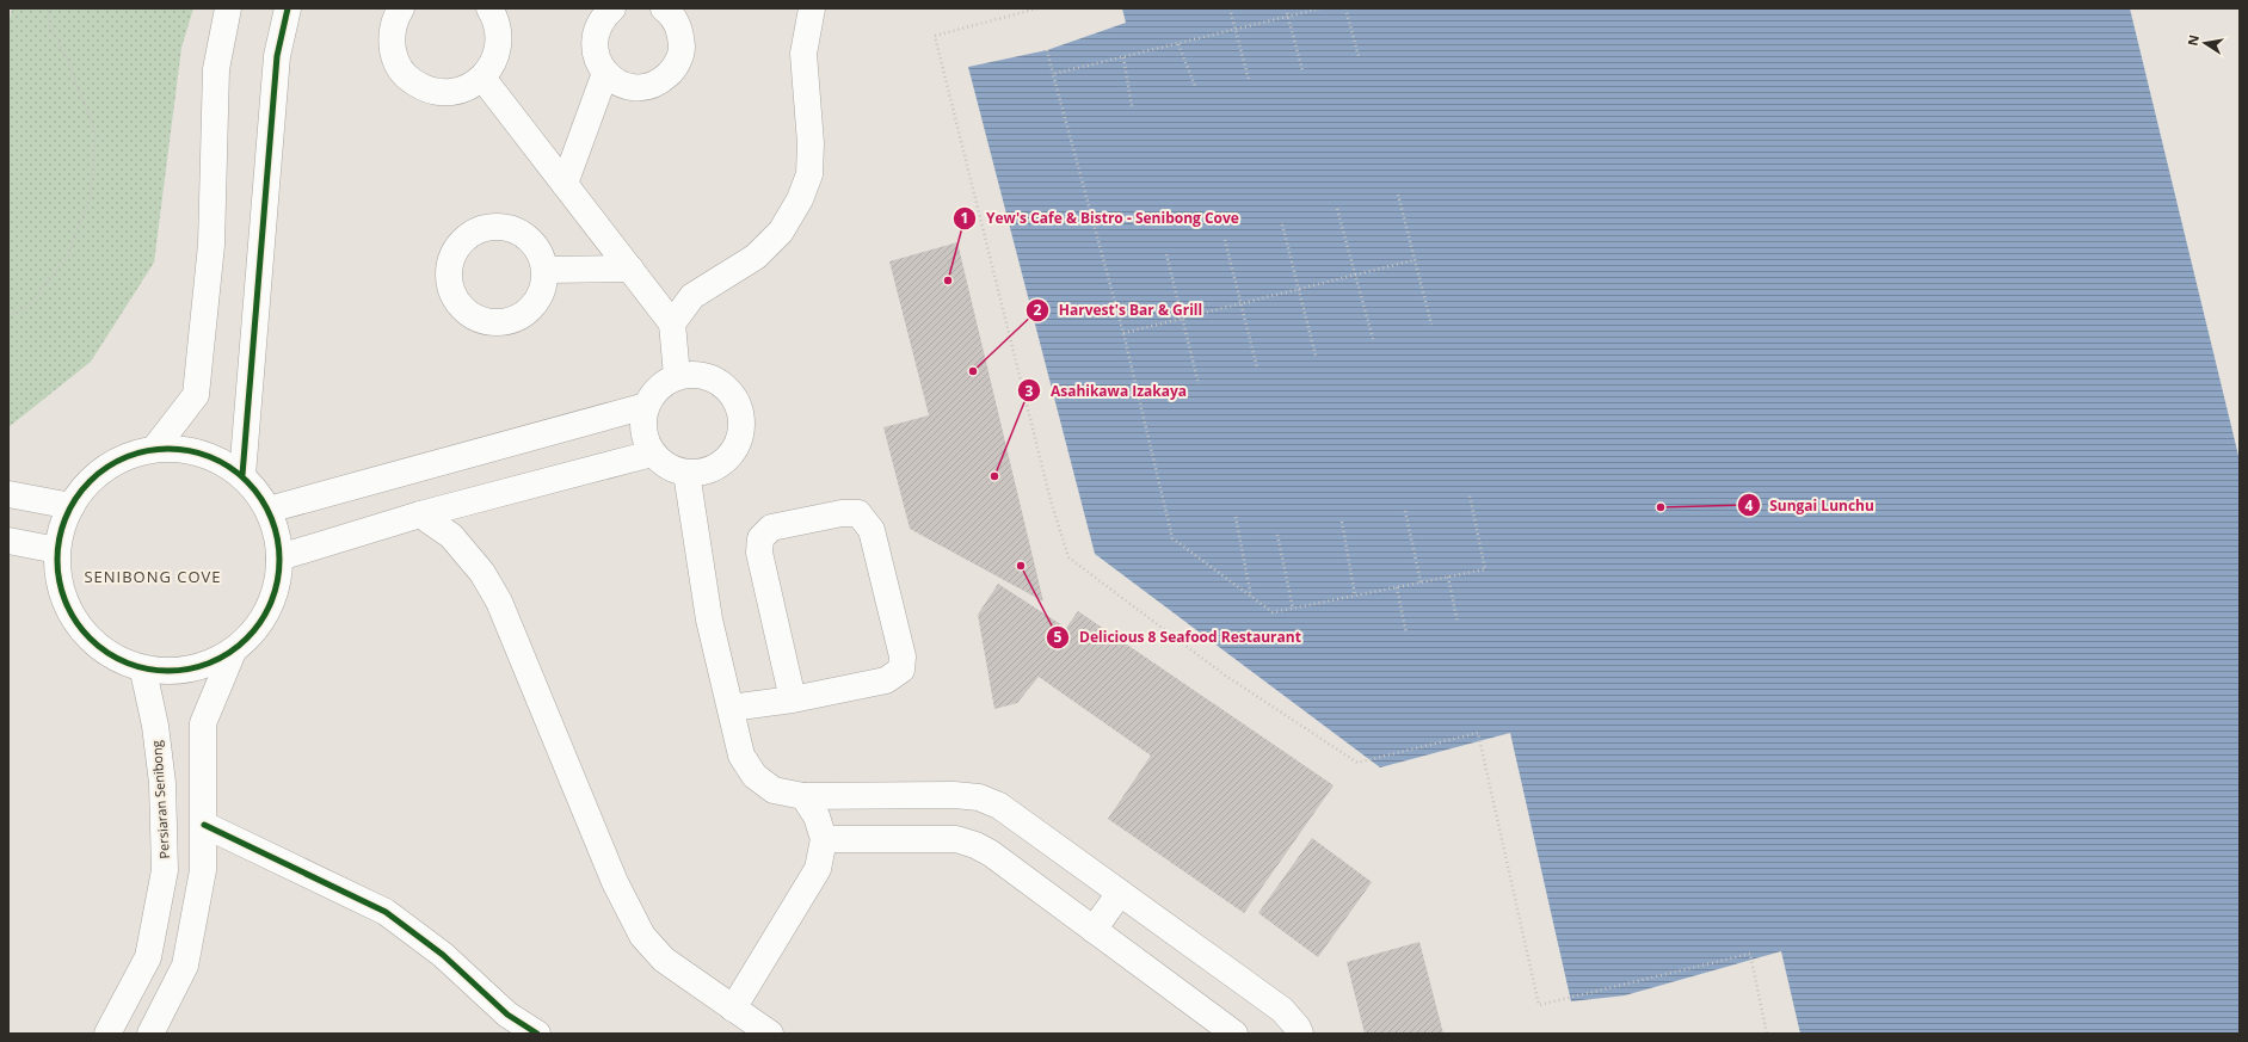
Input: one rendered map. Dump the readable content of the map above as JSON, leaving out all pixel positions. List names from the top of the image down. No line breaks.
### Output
{"streets":{"street":["Persiaran Senibong"]},"districts":["SENIBONG COVE"],"places":["Yew's Cafe & Bistro - Senibong Cove","Harvest's Bar & Grill","Asahikawa Izakaya","Sungai Lunchu","Delicious 8 Seafood Restaurant"],"north":"left"}
